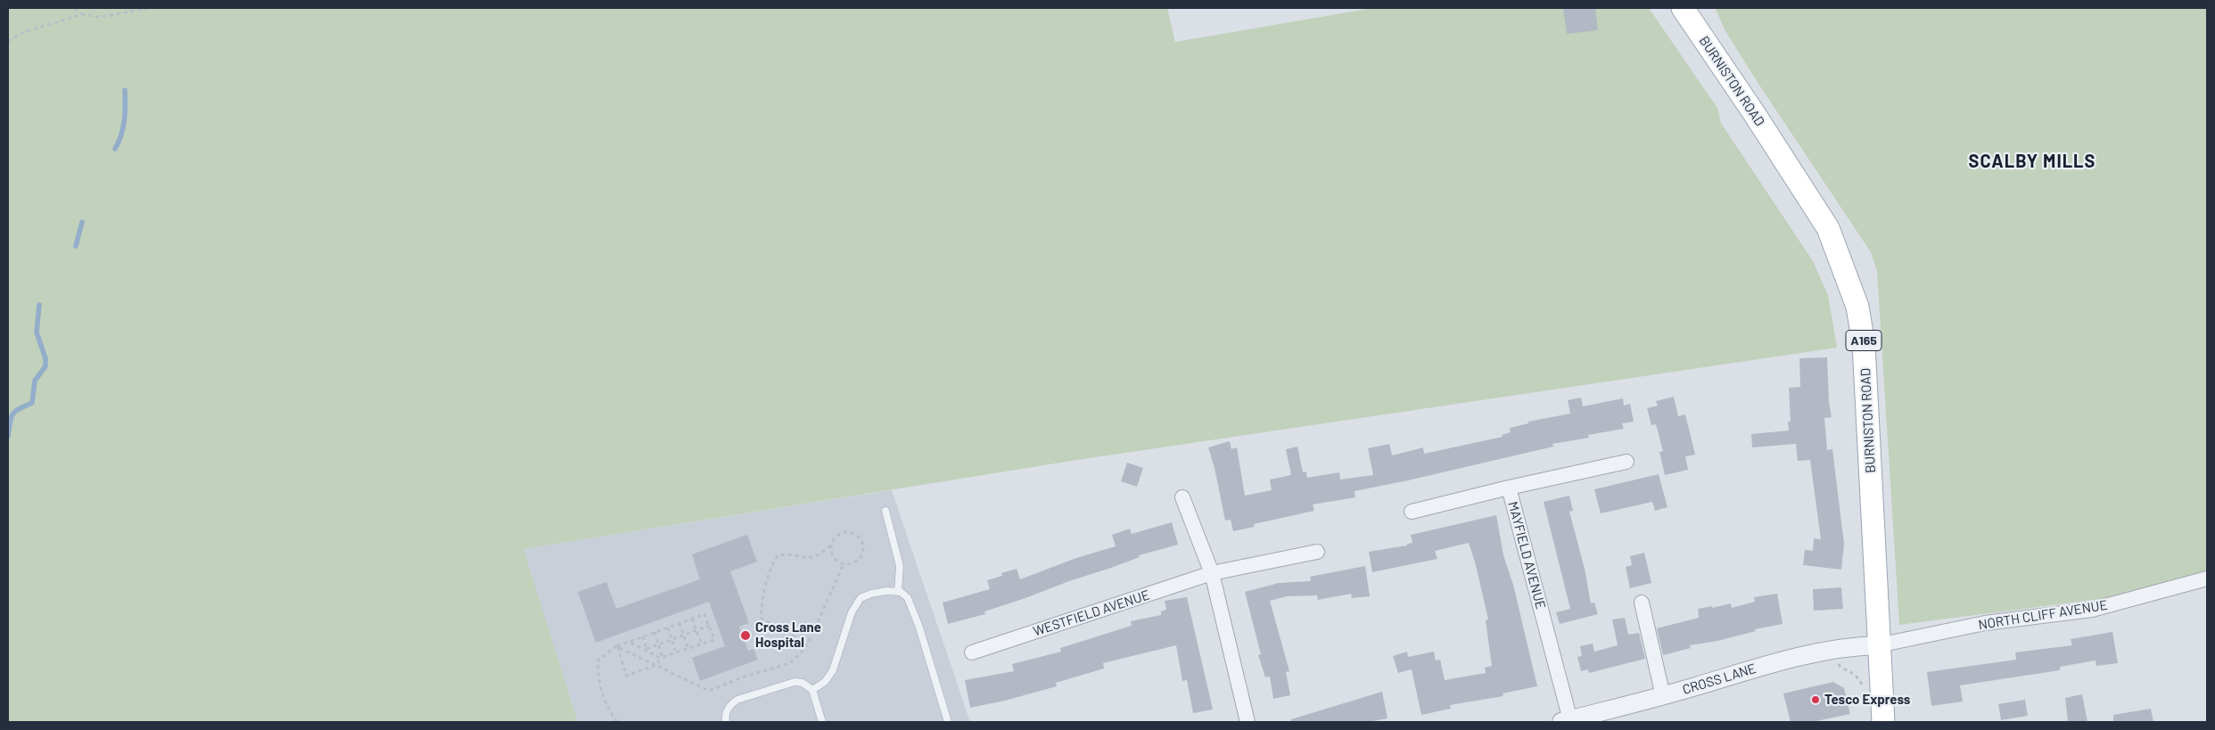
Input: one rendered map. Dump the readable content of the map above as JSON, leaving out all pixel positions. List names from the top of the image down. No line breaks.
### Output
{"streets":{"main road":["BURNISTON ROAD","A165"],"street":["MAYFIELD AVENUE","WESTFIELD AVENUE","NORTH CLIFF AVENUE","CROSS LANE"]},"crossings":[["BURNISTON ROAD","NORTH CLIFF AVENUE"],["BURNISTON ROAD","CROSS LANE"],["MAYFIELD AVENUE","CROSS LANE"],["NORTH CLIFF AVENUE","CROSS LANE"]],"districts":["SCALBY MILLS"],"places":["Cross Lane Hospital","Tesco Express"]}
